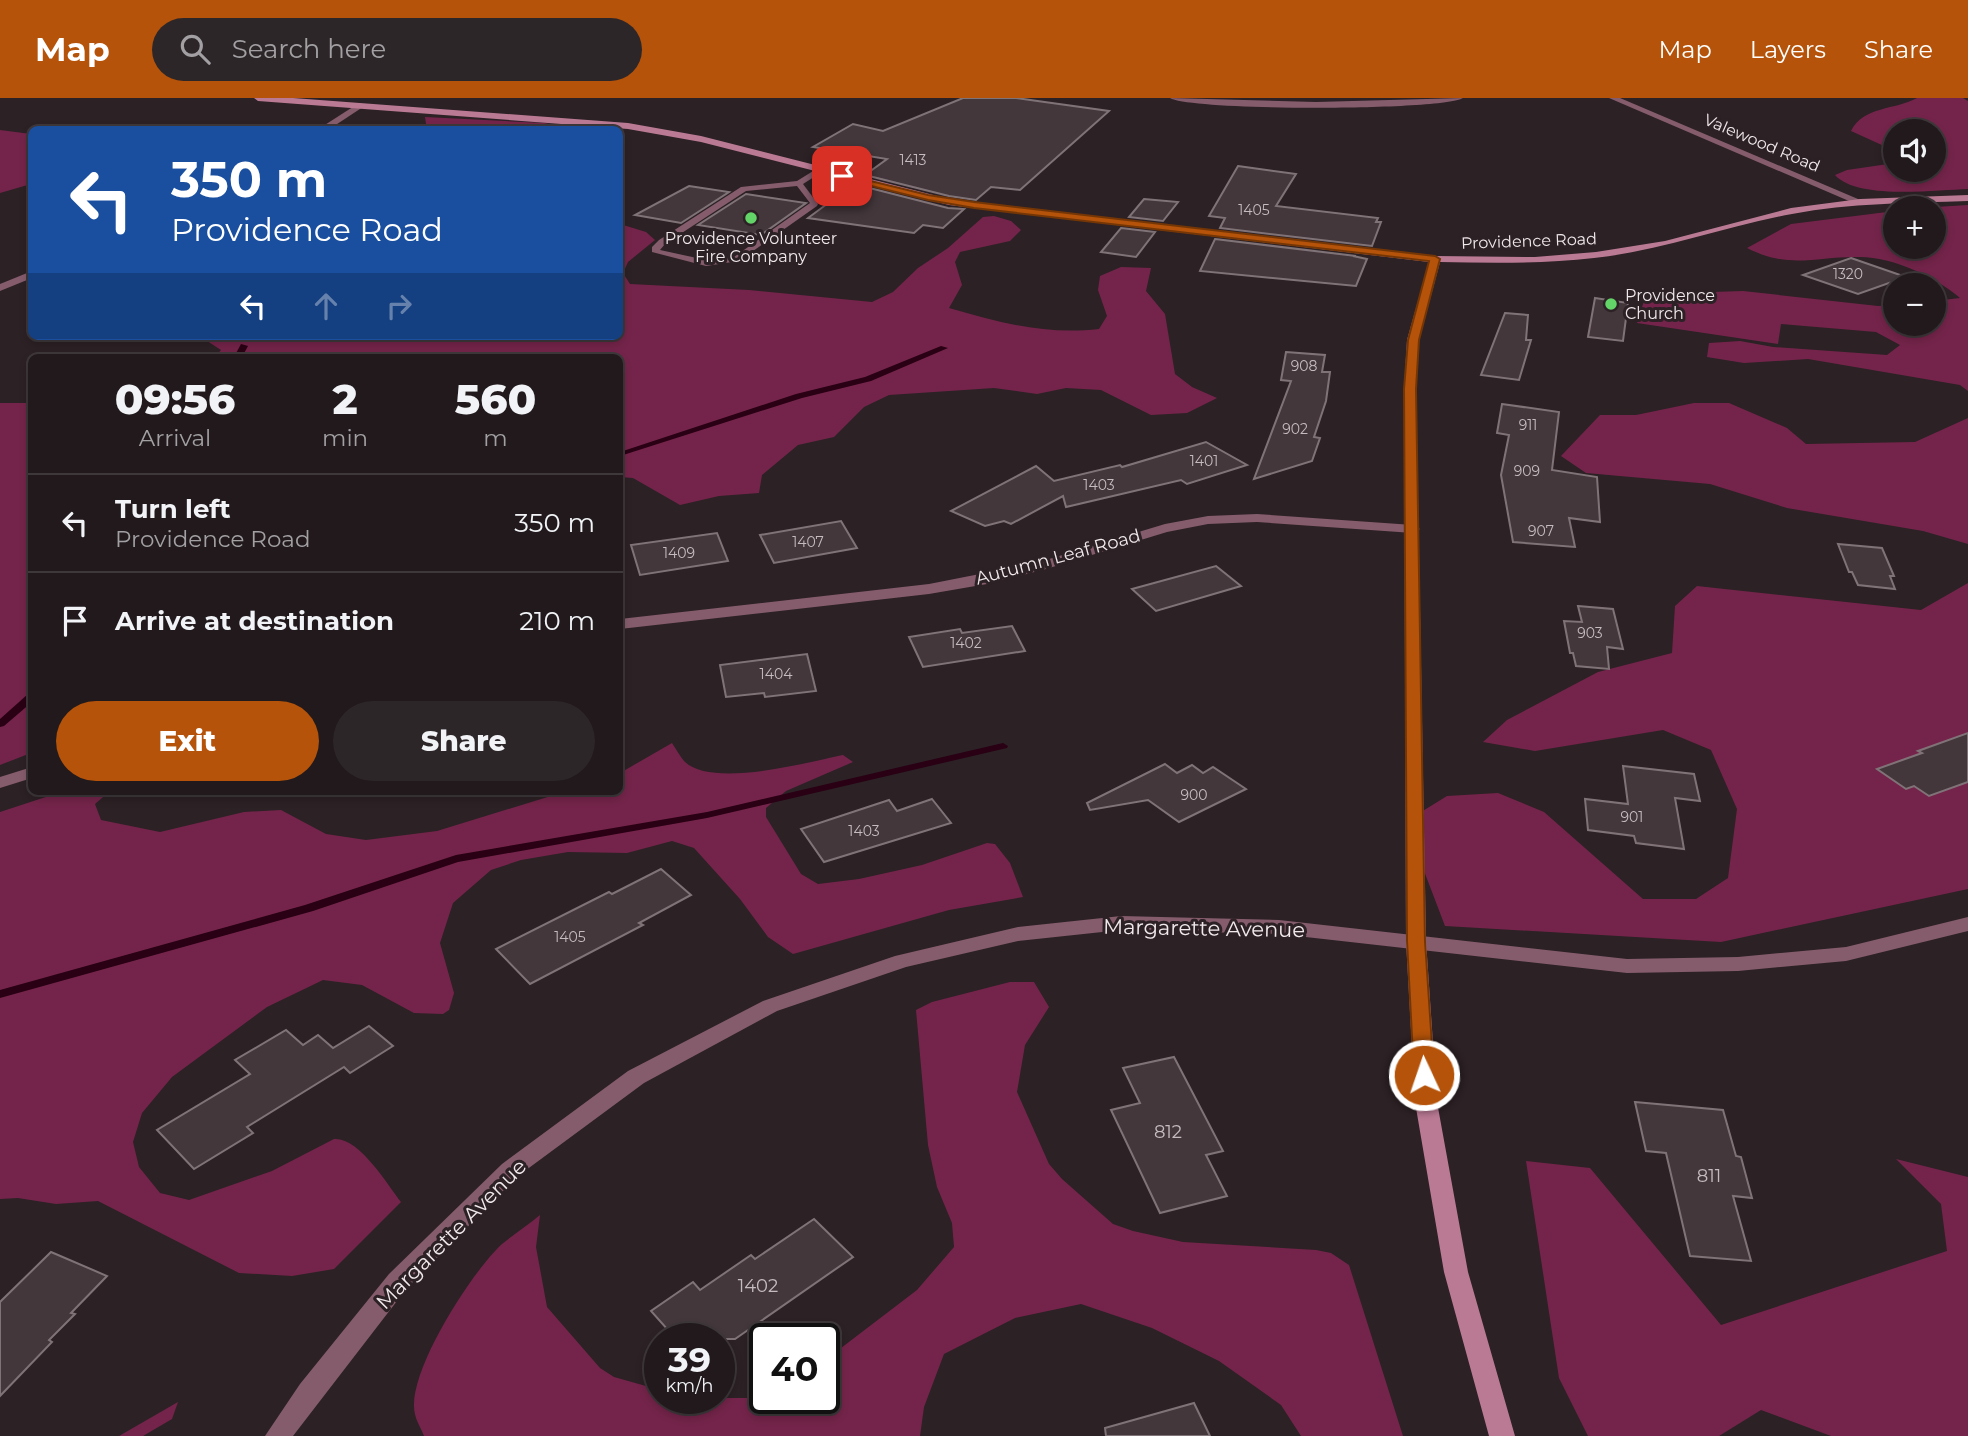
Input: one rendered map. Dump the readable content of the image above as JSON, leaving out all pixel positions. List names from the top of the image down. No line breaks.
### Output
{"streets":{"street":["Valewood Road","Providence Road","Autumn Leaf Road","Margarette Avenue"]},"crossings":[["Valewood Road","Providence Road"]],"places":["Providence Volunteer Fire Company","Providence Church"],"house_numbers":["1413","1405","1320","908","911","902","1401","909","1403","907","1407","1409","903","1402","1404","900","901","1403","1405","812","811","1402"],"page":{"header":"Map","search":"Search here","nav":["Map","Layers","Share"],"map_buttons":["+","−"],"turn":["350 m","Providence Road"],"eta":["09:56","Arrival","2","min","560","m"],"list":[{"name":"Turn left","note":"Providence Road","value":"350 m"},{"name":"Arrive at destination","value":"210 m"}],"buttons":["Exit","Share"],"speed":"39 km/h","limit":"40"}}
